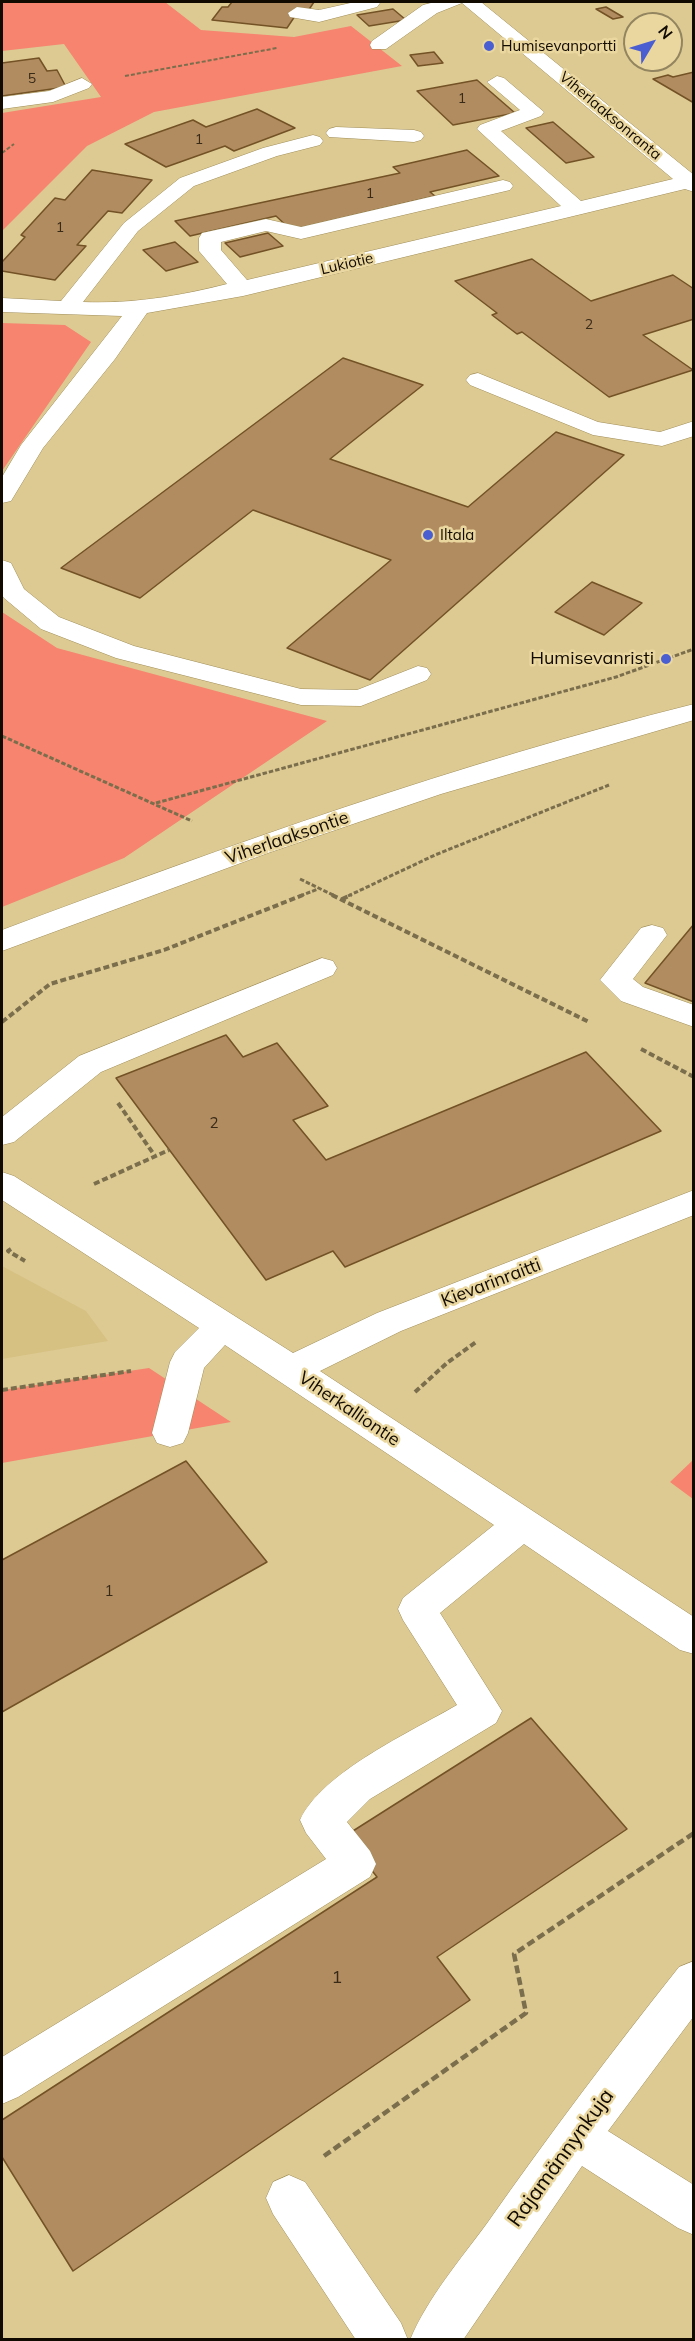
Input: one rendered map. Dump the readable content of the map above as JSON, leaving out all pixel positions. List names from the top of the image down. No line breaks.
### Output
{"streets":{"street":["Viherlaaksonranta","Lukiotie","Viherlaaksontie","Kievarinraitti","Viherkalliontie","Rajamännynkuja"]},"crossings":[["Viherlaaksonranta","Lukiotie"],["Kievarinraitti","Viherkalliontie"]],"places":["Humisevanportti","Iltala","Humisevanristi"],"house_numbers":["5","1","1","1","1","2","2","1","1"],"north":"top right"}
